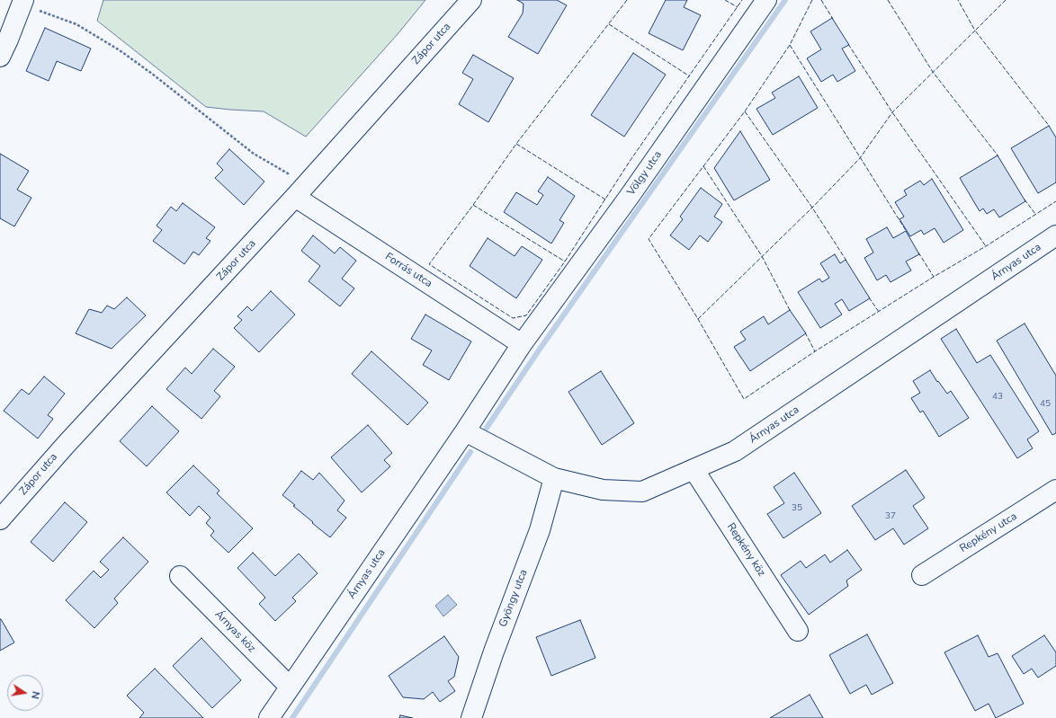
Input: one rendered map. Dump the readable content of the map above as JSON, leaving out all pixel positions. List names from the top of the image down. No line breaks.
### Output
{"streets":{"street":["Zápor utca","Völgy utca","Árnyas utca","Forrás utca","Repkény utca","Repkény köz","Gyöngy utca","Árnyas köz"]},"crossings":[["Zápor utca","Forrás utca"],["Völgy utca","Árnyas utca"],["Völgy utca","Forrás utca"],["Árnyas utca","Forrás utca"],["Árnyas utca","Repkény köz"],["Árnyas utca","Gyöngy utca"],["Árnyas utca","Árnyas köz"]],"house_numbers":["43","45","35","37"],"north":"right"}
